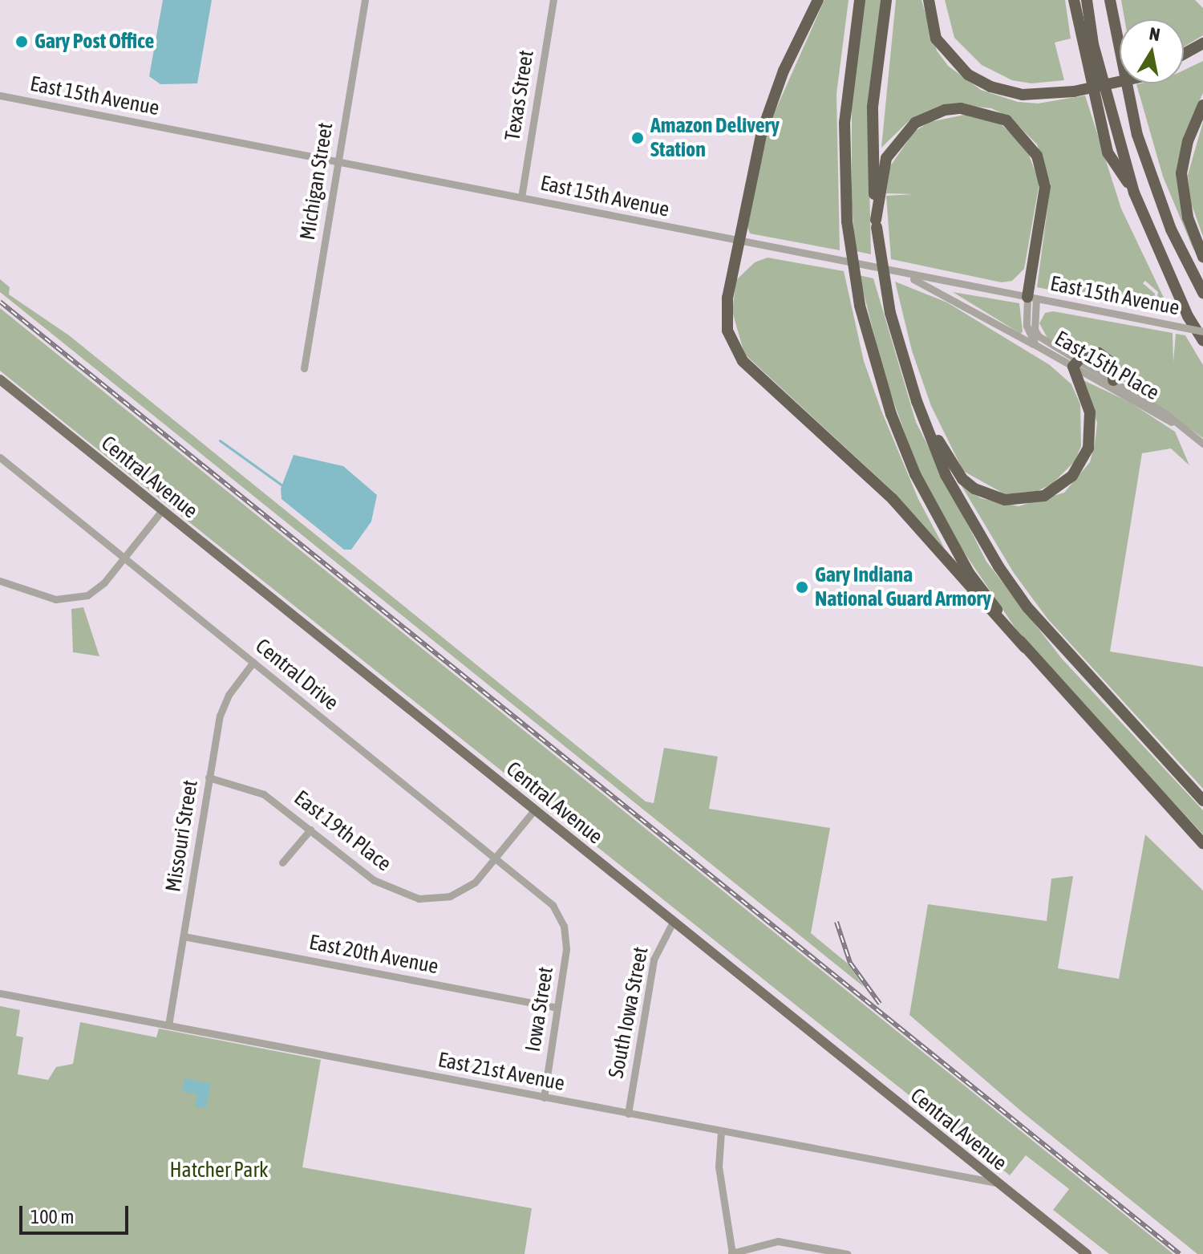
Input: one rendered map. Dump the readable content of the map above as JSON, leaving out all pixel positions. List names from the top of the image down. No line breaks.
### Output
{"streets":{"main road":["Central Avenue"],"street":["Texas Street","East 15th Avenue","Michigan Street","East 15th Place","Central Drive","East 19th Place","Missouri Street","East 20th Avenue","Iowa Street","South Iowa Street","East 21st Avenue"]},"crossings":[["Texas Street","East 15th Avenue"],["East 15th Avenue","Michigan Street"],["East 15th Avenue","East 15th Place"],["Central Avenue","East 19th Place"],["Central Avenue","South Iowa Street"],["Central Avenue","East 21st Avenue"],["Central Drive","East 19th Place"],["Central Drive","Missouri Street"],["Central Drive","Iowa Street"],["East 19th Place","Missouri Street"],["Missouri Street","East 20th Avenue"],["Missouri Street","East 21st Avenue"],["East 20th Avenue","Iowa Street"],["Iowa Street","East 21st Avenue"],["South Iowa Street","East 21st Avenue"]],"parks":["Hatcher Park"],"places":["Gary Post Office","Amazon Delivery Station","Gary Indiana National Guard Armory"],"scale_bar":"100 m","north":"top"}
